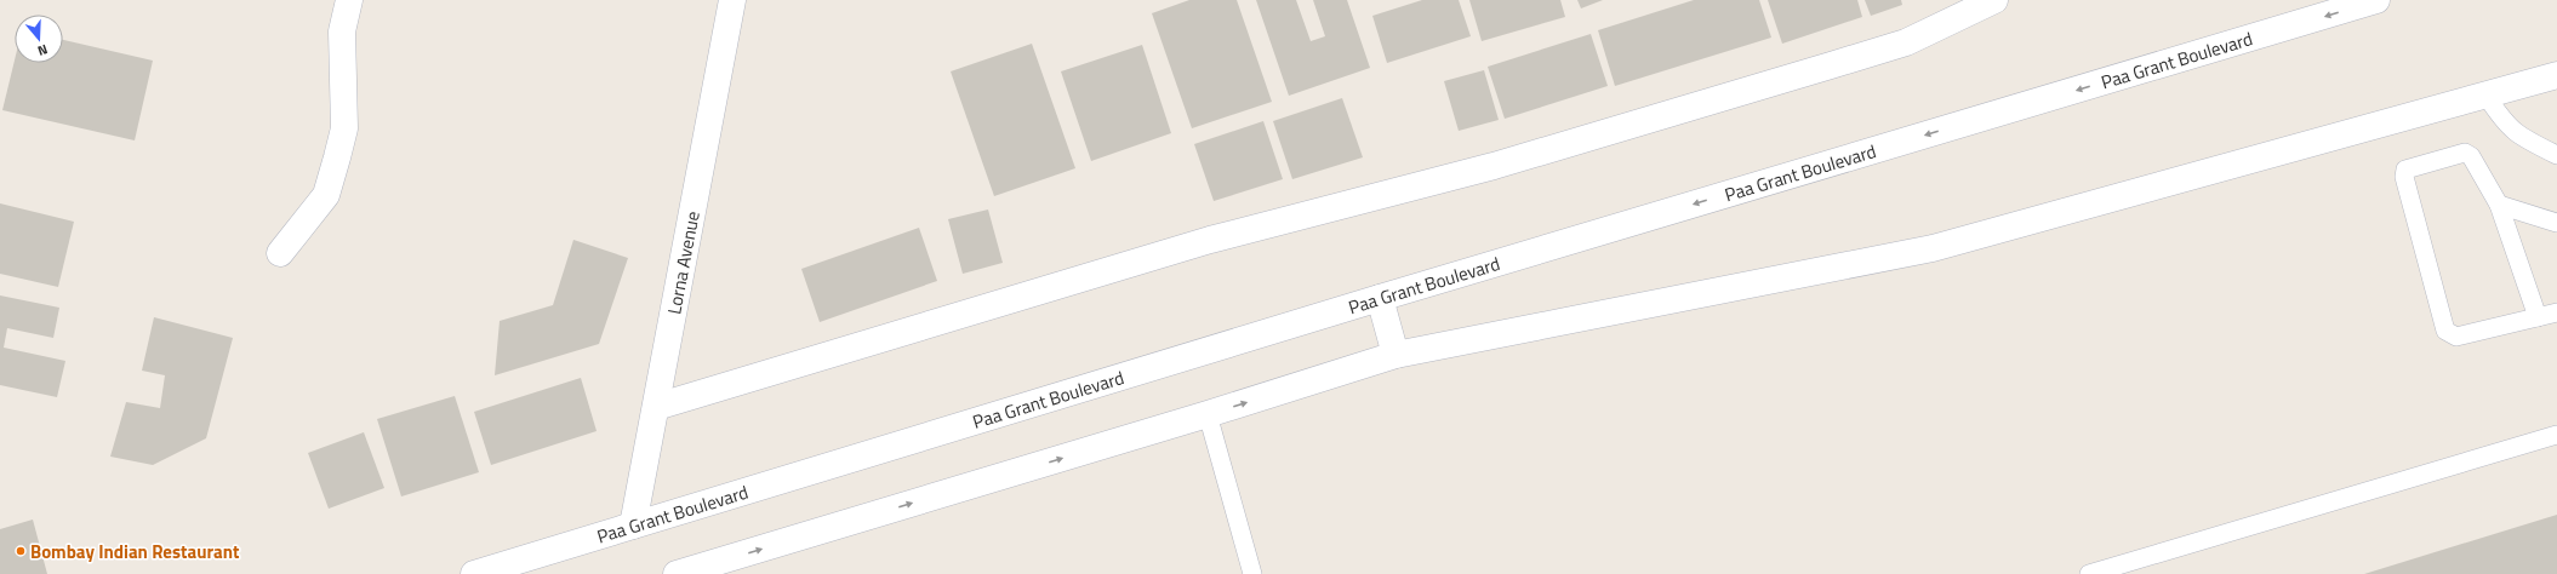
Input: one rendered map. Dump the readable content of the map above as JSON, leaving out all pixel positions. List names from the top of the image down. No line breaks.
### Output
{"streets":{"main road":["Paa Grant Boulevard","Lorna Avenue"]},"crossings":[["Paa Grant Boulevard","Lorna Avenue"]],"places":["Bombay Indian Restaurant"],"north":"bottom"}
